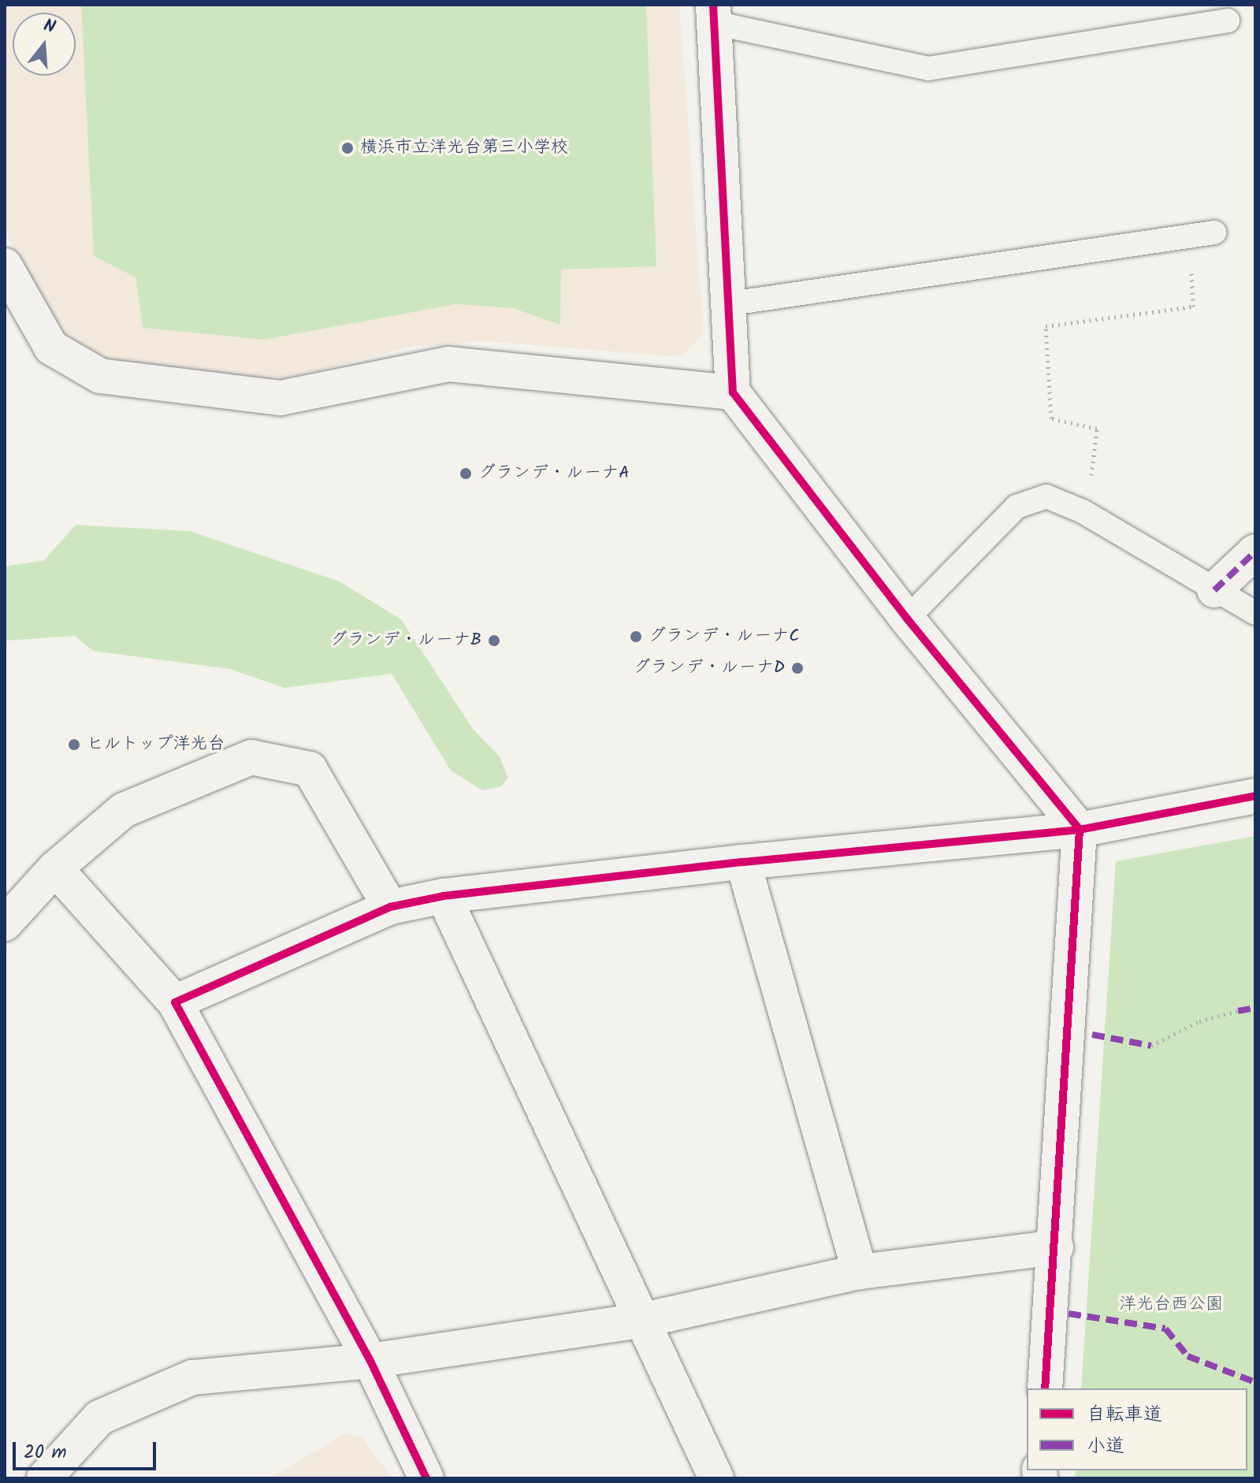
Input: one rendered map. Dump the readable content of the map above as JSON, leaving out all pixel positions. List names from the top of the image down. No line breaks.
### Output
{"parks":["洋光台西公園"],"places":["横浜市立洋光台第三小学校","グランデ・ルーナA","グランデ・ルーナC","グランデ・ルーナB","グランデ・ルーナD","ヒルトップ洋光台"],"legend":["自転車道","小道"],"scale_bar":"20 m","north":"top"}
